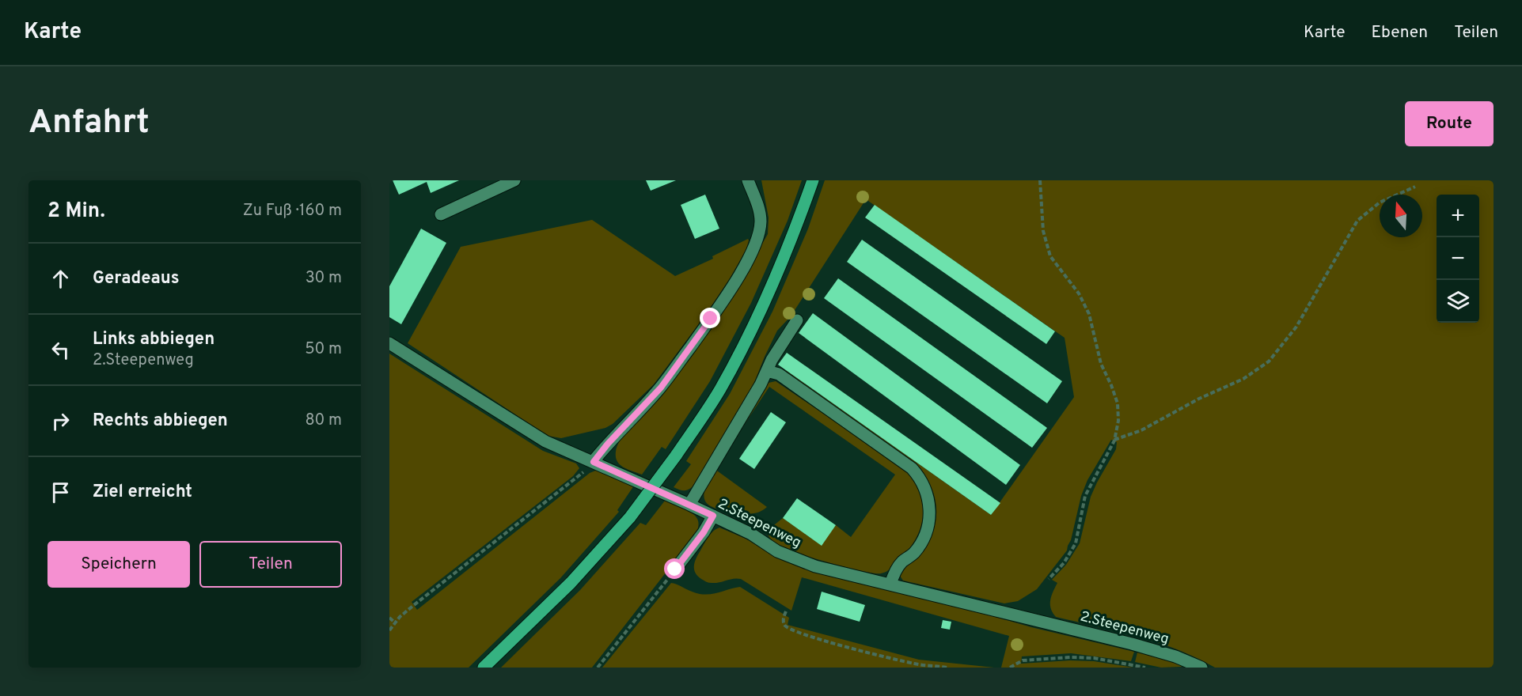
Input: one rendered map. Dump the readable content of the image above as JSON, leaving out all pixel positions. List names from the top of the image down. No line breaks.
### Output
{"streets":{"street":["2.Steepenweg"]},"north":"top","page":{"header":"Karte","nav":["Karte","Ebenen","Teilen"],"buttons":["Route",["Speichern","Teilen"]],"title":"Anfahrt","heading":["2 Min.","Zu Fuß · 160 m"],"map_buttons":["+","−"],"list":[["Geradeaus","30 m"],["Links abbiegen","2.Steepenweg","50 m"],["Rechts abbiegen","80 m"],"Ziel erreicht"]}}
